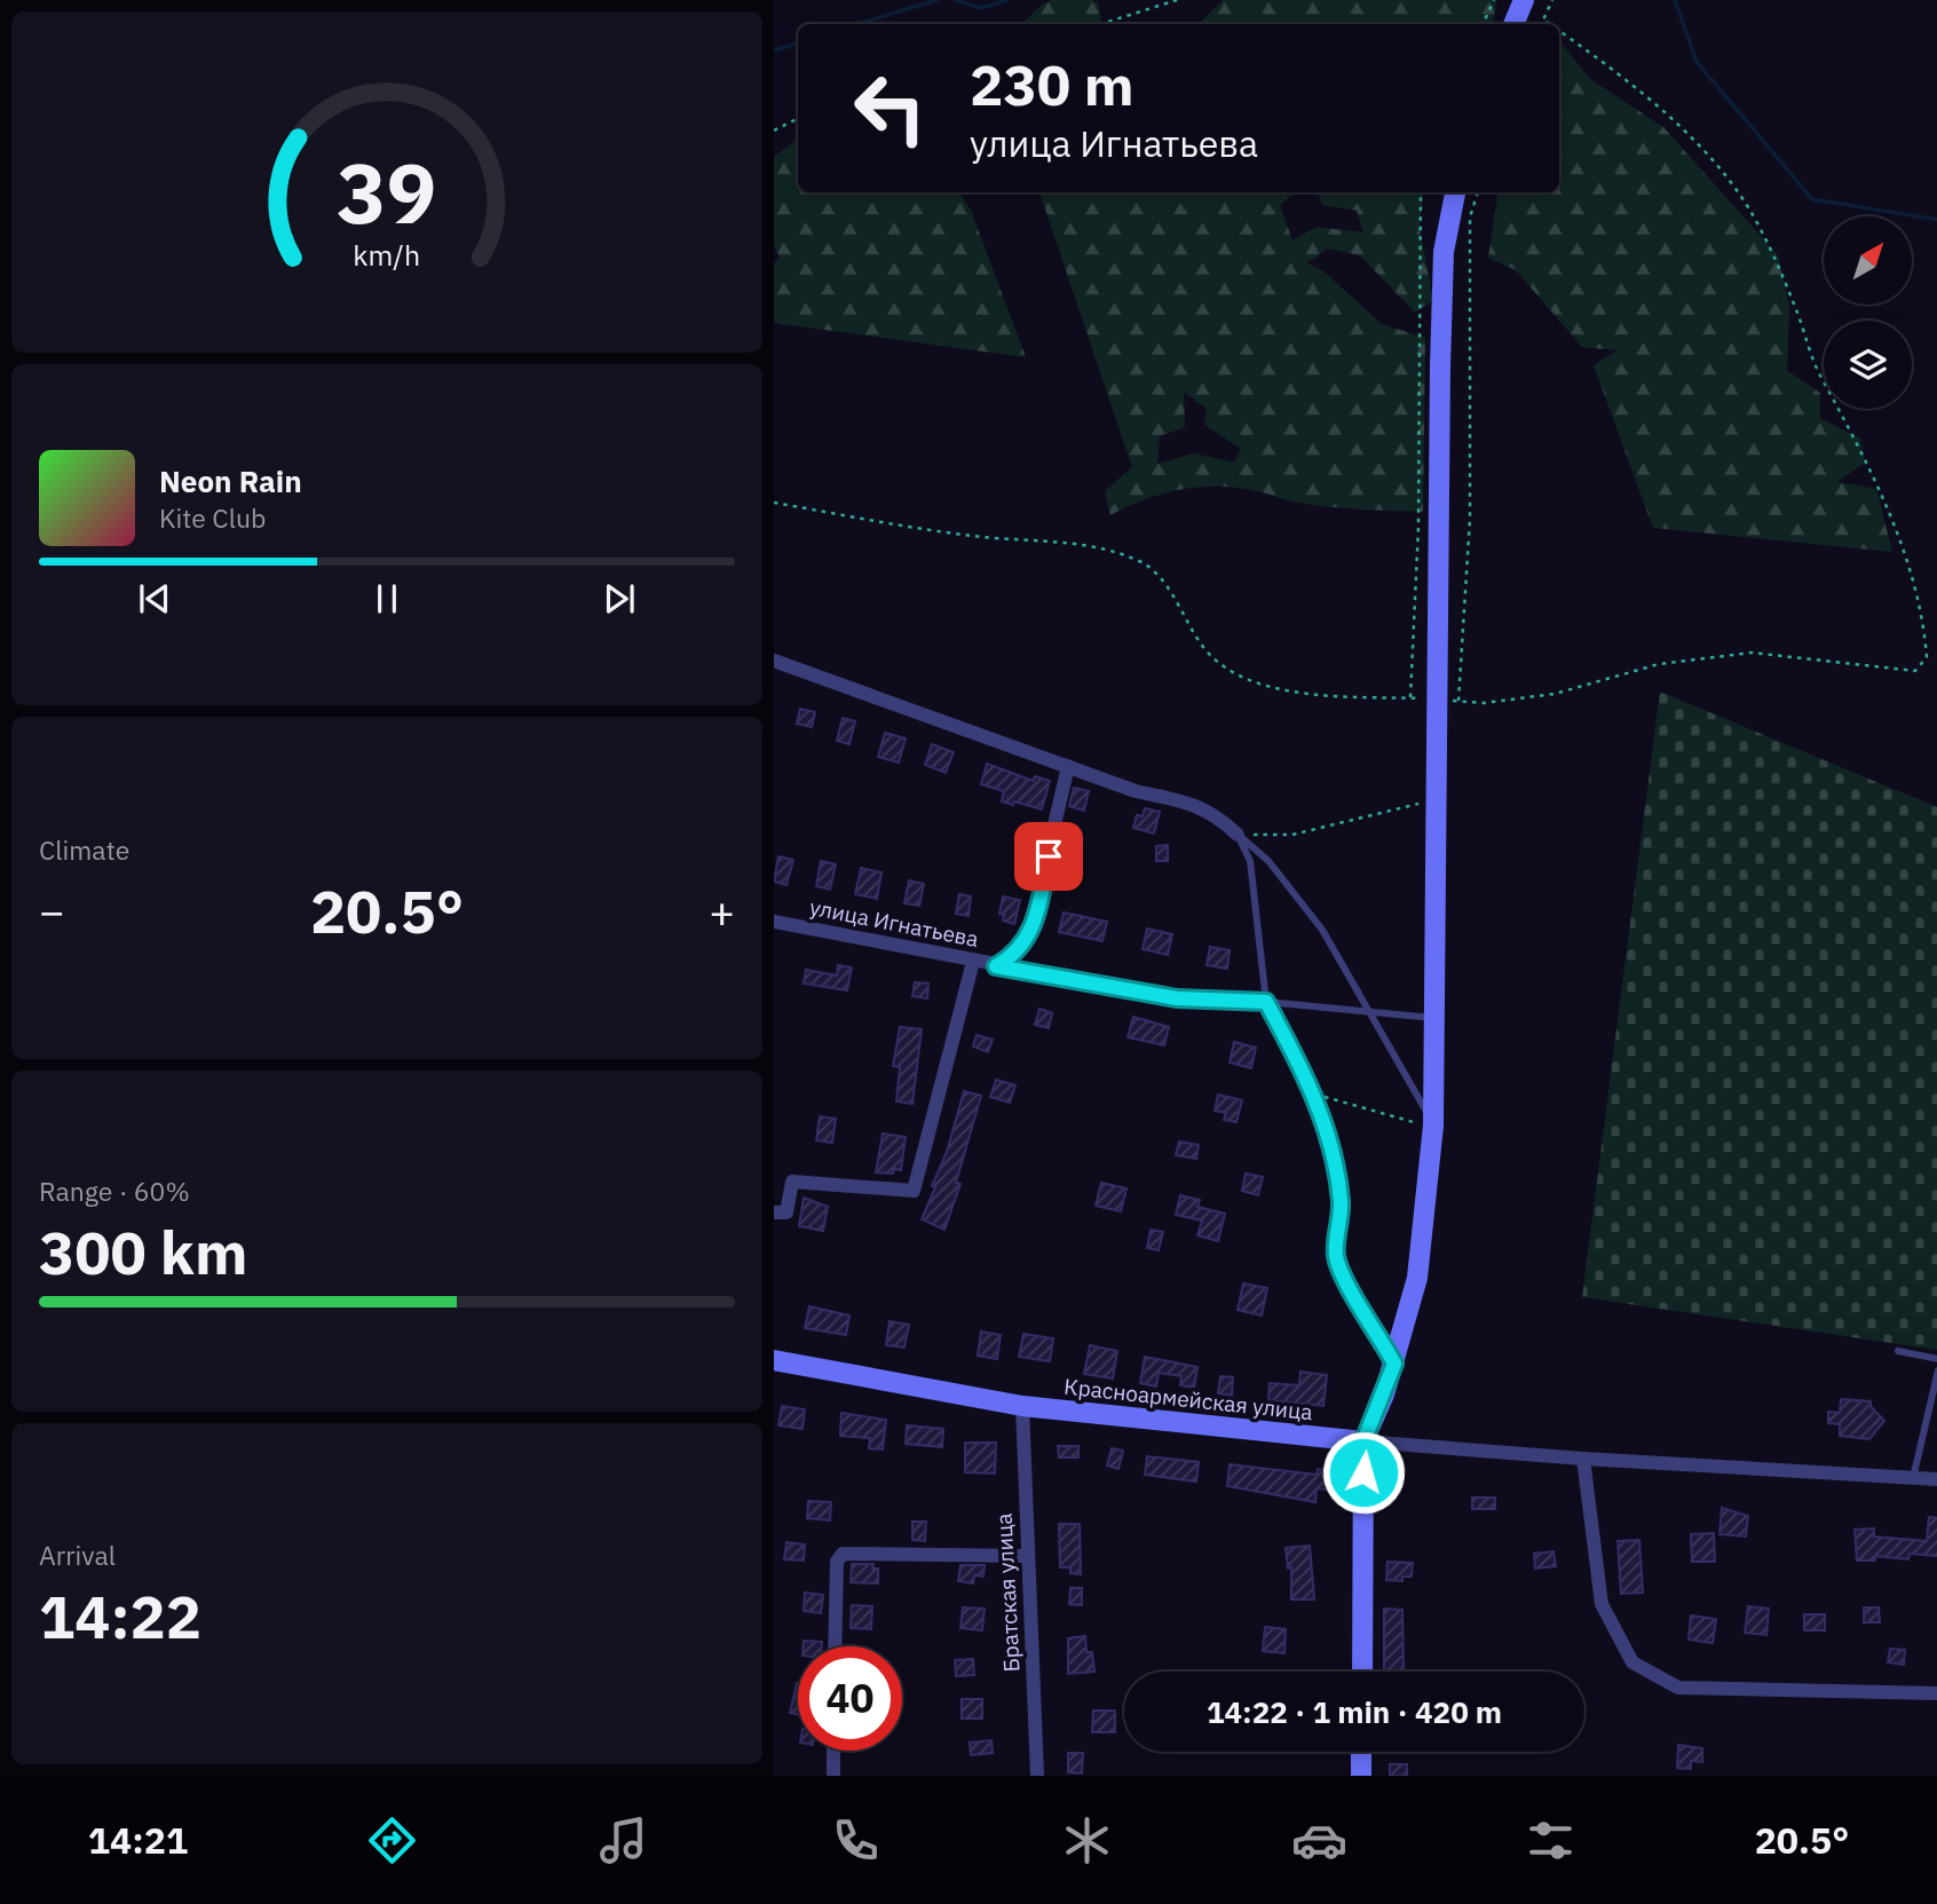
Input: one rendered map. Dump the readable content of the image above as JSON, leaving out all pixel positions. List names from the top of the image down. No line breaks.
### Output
{"streets":{"street":["улица Игнатьева","Красноармейская улица","Братская улица"]},"crossings":[["Красноармейская улица","Братская улица"]],"north":"top right","page":{"turn":["230 m","улица Игнатьева"],"song":["Neon Rain","Kite Club"],"tile":["Climate",["Range · 60%","300 km"],["Arrival","14:22"]],"heat":["−","20.5°","+"],"limit":"40","trip":"14:22 · 1 min · 420 m","tabs":["14:21","20.5°"],"gauge":["39","km/h"]}}
